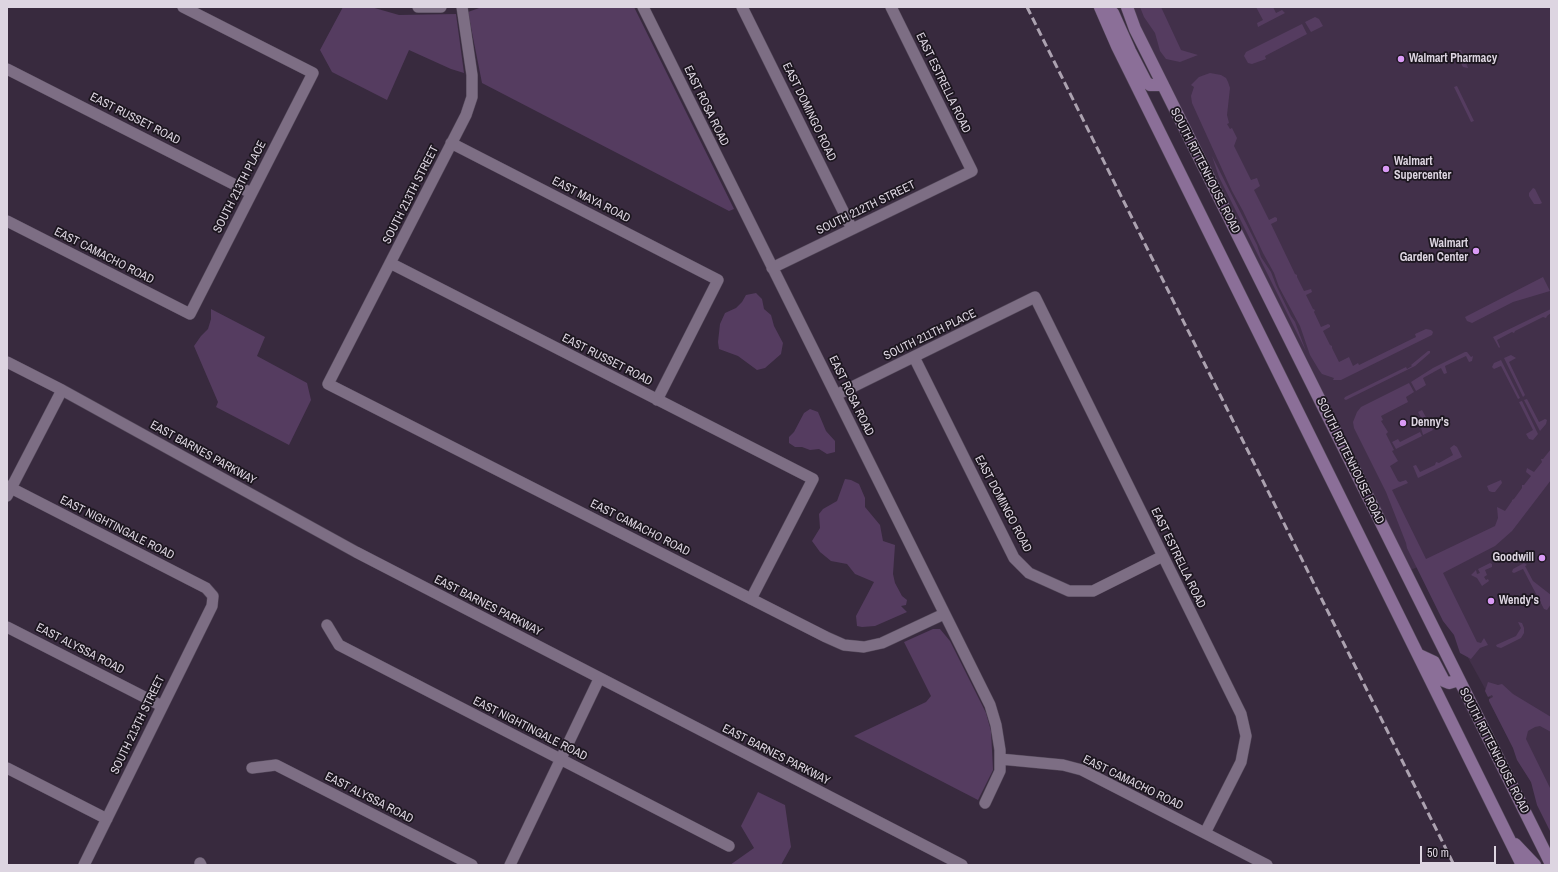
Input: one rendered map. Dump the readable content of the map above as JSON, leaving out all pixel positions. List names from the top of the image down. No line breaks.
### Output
{"streets":{"main road":["SOUTH RITTENHOUSE ROAD"],"street":["EAST ESTRELLA ROAD","EAST ROSA ROAD","EAST DOMINGO ROAD","EAST RUSSET ROAD","SOUTH 213TH PLACE","SOUTH 213TH STREET","EAST MAYA ROAD","SOUTH 212TH STREET","EAST CAMACHO ROAD","SOUTH 211TH PLACE","EAST BARNES PARKWAY","EAST NIGHTINGALE ROAD","EAST ALYSSA ROAD"]},"crossings":[["EAST ESTRELLA ROAD","EAST DOMINGO ROAD"],["EAST ESTRELLA ROAD","SOUTH 212TH STREET"],["EAST ESTRELLA ROAD","EAST CAMACHO ROAD"],["EAST ESTRELLA ROAD","SOUTH 211TH PLACE"],["EAST ROSA ROAD","SOUTH 212TH STREET"],["EAST ROSA ROAD","EAST CAMACHO ROAD"],["EAST ROSA ROAD","SOUTH 211TH PLACE"],["EAST DOMINGO ROAD","SOUTH 212TH STREET"],["EAST DOMINGO ROAD","SOUTH 211TH PLACE"],["EAST RUSSET ROAD","SOUTH 213TH PLACE"],["EAST RUSSET ROAD","SOUTH 213TH STREET"],["EAST RUSSET ROAD","EAST MAYA ROAD"],["EAST RUSSET ROAD","EAST CAMACHO ROAD"],["SOUTH 213TH PLACE","EAST CAMACHO ROAD"],["SOUTH 213TH STREET","EAST MAYA ROAD"],["SOUTH 213TH STREET","EAST CAMACHO ROAD"],["SOUTH 213TH STREET","EAST NIGHTINGALE ROAD"],["SOUTH 213TH STREET","EAST ALYSSA ROAD"]],"places":["Walmart Pharmacy","Walmart Supercenter","Walmart Garden Center","Denny's","Goodwill","Wendy's"],"scale_bar":"50 m"}
